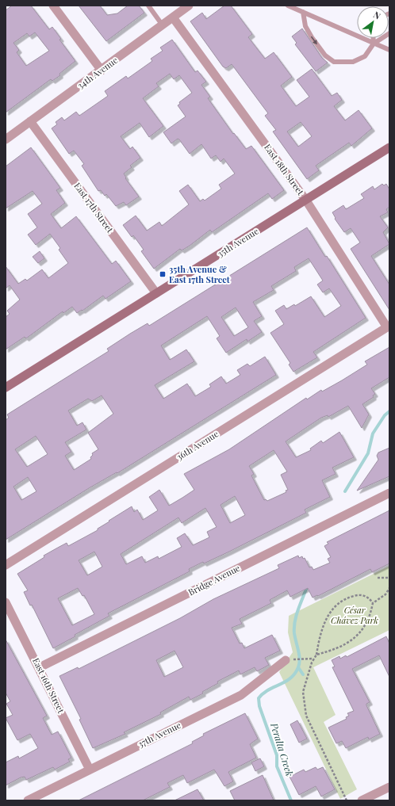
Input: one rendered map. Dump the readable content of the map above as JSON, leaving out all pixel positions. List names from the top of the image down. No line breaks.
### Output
{"streets":{"main road":["35th Avenue"],"street":["34th Avenue","East 18th Street","East 17th Street","36th Avenue","Bridge Avenue","East 16th Street","37th Avenue"]},"crossings":[["34th Avenue","East 18th Street"],["34th Avenue","East 17th Street"],["East 18th Street","35th Avenue"],["East 18th Street","36th Avenue"],["East 17th Street","35th Avenue"],["Bridge Avenue","East 16th Street"],["East 16th Street","37th Avenue"]],"water":["Peralta Creek"],"parks":["César Chávez Park"],"places":{"transit":["35th Avenue & East 17th Street"]},"north":"top right"}
